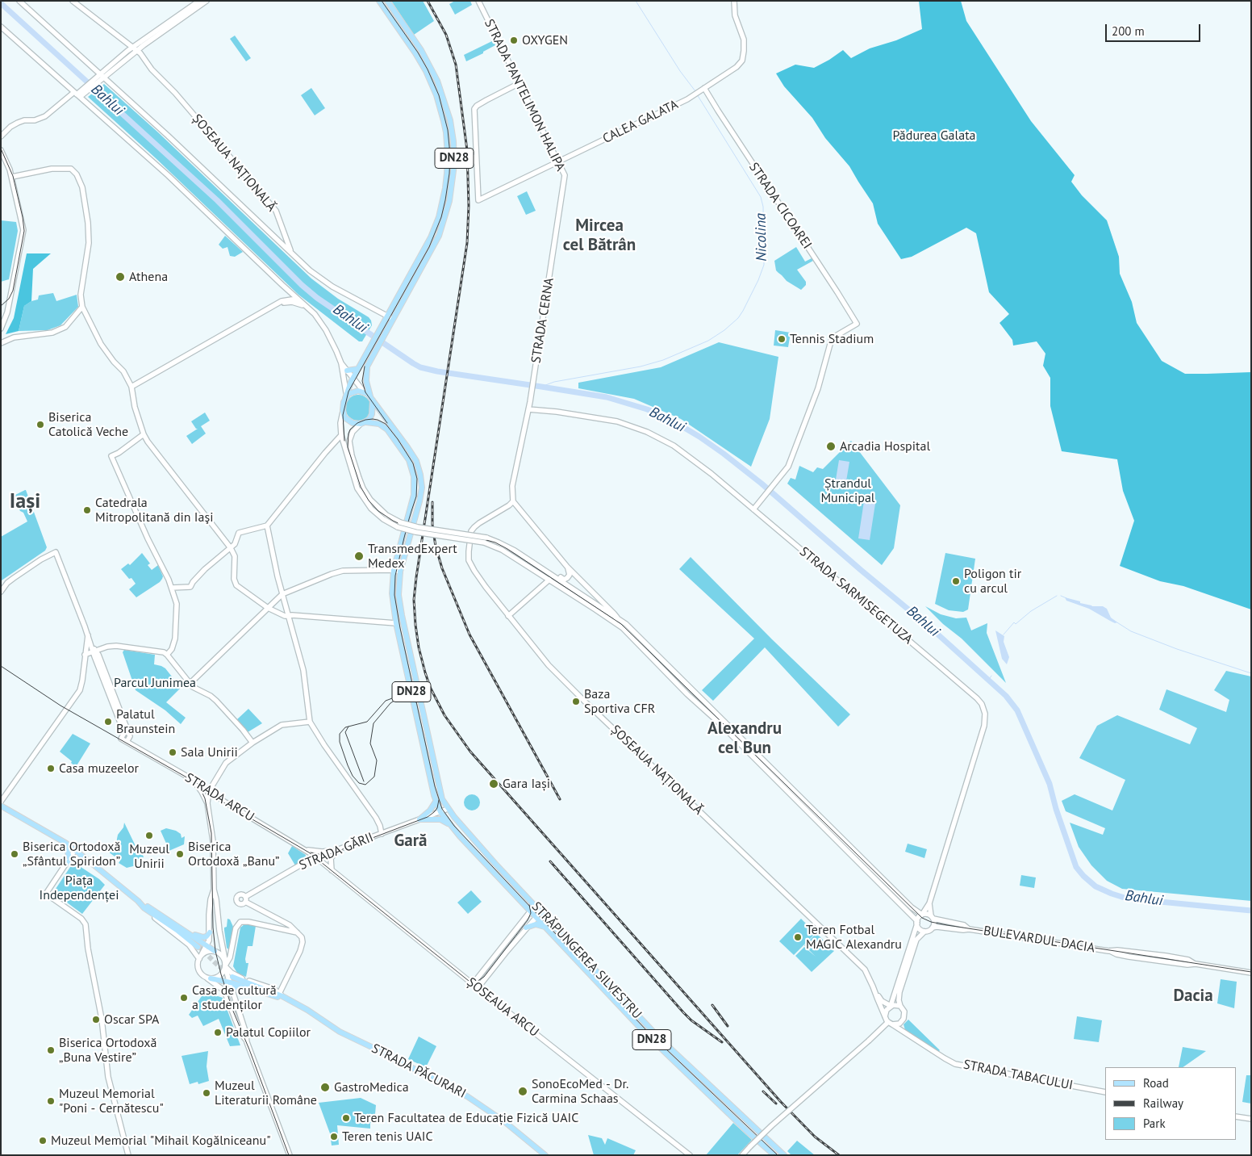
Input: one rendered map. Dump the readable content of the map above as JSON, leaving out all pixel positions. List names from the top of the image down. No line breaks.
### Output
{"streets":{"main road":["DN28","STRĂPUNGEREA SILVESTRU","STRADA PĂCURARI"],"street":["STRADA PANTELIMON HALIPA","CALEA GALATA","ȘOSEAUA NAȚIONALĂ","STRADA CICOAREI","STRADA CERNA","STRADA SARMISEGETUZA","STRADA ARCU","STRADA GĂRII","BULEVARDUL DACIA","ȘOSEAUA ARCU","STRADA TABACULUI"]},"crossings":[["STRADA PANTELIMON HALIPA","CALEA GALATA"],["STRADA PANTELIMON HALIPA","STRADA CERNA"],["CALEA GALATA","STRADA CICOAREI"],["DN28","ȘOSEAUA NAȚIONALĂ"],["DN28","STRADA GĂRII"],["DN28","STRĂPUNGEREA SILVESTRU"],["ȘOSEAUA NAȚIONALĂ","STRADA CERNA"],["ȘOSEAUA NAȚIONALĂ","STRADA TABACULUI"],["STRADA CICOAREI","STRADA SARMISEGETUZA"],["STRADA CERNA","STRADA SARMISEGETUZA"],["STRADA ARCU","STRADA GĂRII"],["STRADA ARCU","ȘOSEAUA ARCU"],["STRADA GĂRII","STRĂPUNGEREA SILVESTRU"],["STRADA GĂRII","ȘOSEAUA ARCU"]],"districts":["Mircea cel Bătrân","Iași","Alexandru cel Bun","Gară","Dacia"],"water":["Bahlui","Nicolina"],"parks":["Pădurea Galata","Ștrandul Municipal","Parcul Junimea","Piața Independenței"],"places":["OXYGEN","Athena","Tennis Stadium","Biserica Catolică Veche","Arcadia Hospital","Catedrala Mitropolitană din Iaşi","TransmedExpert Medex","Poligon tir cu arcul","Baza Sportiva CFR","Palatul Braunstein","Sala Unirii","Casa muzeelor","Gara Iași","Muzeul Unirii","Biserica Ortodoxă „Sfântul Spiridon”","Biserica Ortodoxă „Banu”","Teren Fotbal MAGIC Alexandru","Casa de cultură a studenților","Oscar SPA","Palatul Copiilor","Biserica Ortodoxă „Buna Vestire”","GastroMedica","SonoEcoMed - Dr. Carmina Schaas","Muzeul Literaturii Române","Muzeul Memorial \"Poni - Cernătescu\"","Teren Facultatea de Educație Fizică UAIC","Teren tenis UAIC","Muzeul Memorial \"Mihail Kogălniceanu\""],"legend":["Road","Railway","Park"],"scale_bar":"200 m"}
